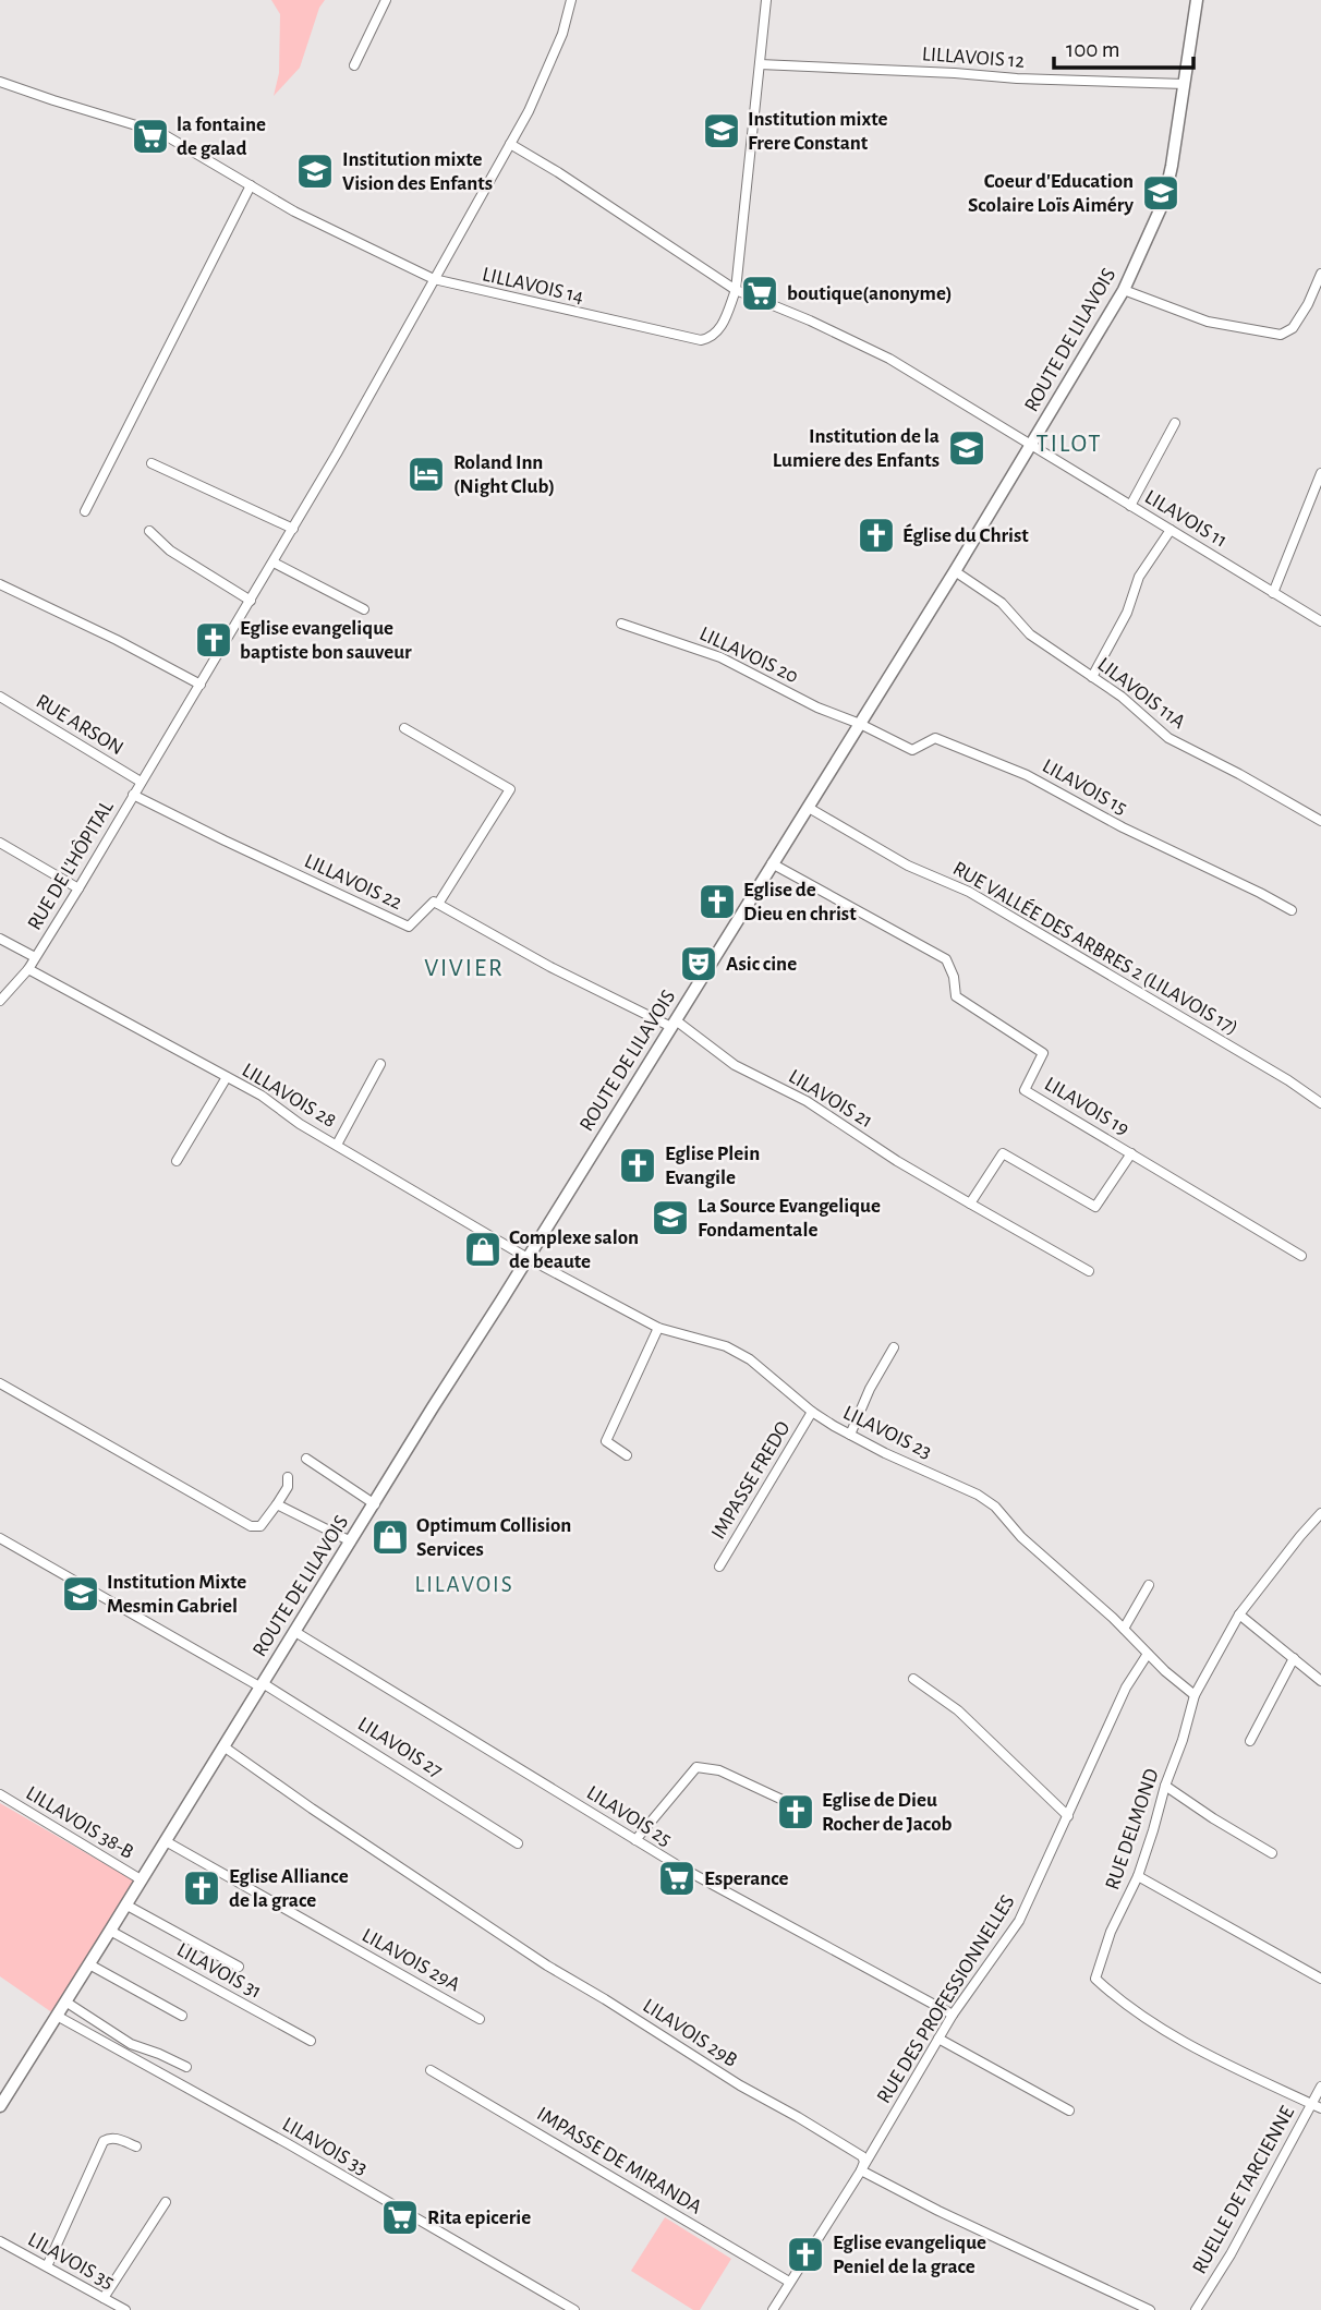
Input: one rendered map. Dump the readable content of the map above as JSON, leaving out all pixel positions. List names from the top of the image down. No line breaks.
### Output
{"streets":{"main road":["ROUTE DE LILAVOIS"],"street":["LILLAVOIS 12","LILLAVOIS 14","LILAVOIS 11","LILLAVOIS 20","LILAVOIS 11A","RUE ARSON","LILAVOIS 15","RUE DE L'HÔPITAL","LILLAVOIS 22","RUE VALLÉE DES ARBRES 2 (LILAVOIS 17)","LILLAVOIS 28","LILAVOIS 21","LILAVOIS 19","LILAVOIS 23","IMPASSE FREDO","LILAVOIS 27","LILAVOIS 25","LILLAVOIS 38-B","RUE DELMOND","LILAVOIS 29A","LILAVOIS 31","RUE DES PROFESSIONNELLES","LILAVOIS 29B","LILAVOIS 33","IMPASSE DE MIRANDA","RUELLE DE TARCIENNE","LILAVOIS 35"]},"crossings":[["LILLAVOIS 12","LILLAVOIS 14"],["LILLAVOIS 12","ROUTE DE LILAVOIS"],["LILLAVOIS 14","RUE DE L'HÔPITAL"],["ROUTE DE LILAVOIS","LILAVOIS 11"],["ROUTE DE LILAVOIS","LILLAVOIS 20"],["ROUTE DE LILAVOIS","LILAVOIS 11A"],["ROUTE DE LILAVOIS","LILAVOIS 15"],["ROUTE DE LILAVOIS","RUE VALLÉE DES ARBRES 2 (LILAVOIS 17)"],["ROUTE DE LILAVOIS","LILLAVOIS 28"],["ROUTE DE LILAVOIS","LILAVOIS 21"],["ROUTE DE LILAVOIS","LILAVOIS 19"],["ROUTE DE LILAVOIS","LILAVOIS 23"],["ROUTE DE LILAVOIS","LILAVOIS 27"],["ROUTE DE LILAVOIS","LILAVOIS 25"],["ROUTE DE LILAVOIS","LILLAVOIS 38-B"],["ROUTE DE LILAVOIS","LILAVOIS 29A"],["ROUTE DE LILAVOIS","LILAVOIS 31"],["ROUTE DE LILAVOIS","LILAVOIS 29B"],["ROUTE DE LILAVOIS","LILAVOIS 33"],["LILLAVOIS 20","LILAVOIS 15"],["RUE ARSON","RUE DE L'HÔPITAL"],["RUE DE L'HÔPITAL","LILLAVOIS 22"],["RUE DE L'HÔPITAL","LILLAVOIS 28"],["LILLAVOIS 28","LILAVOIS 23"],["LILAVOIS 23","IMPASSE FREDO"],["LILAVOIS 23","RUE DELMOND"],["LILAVOIS 23","RUE DES PROFESSIONNELLES"],["LILAVOIS 25","RUE DES PROFESSIONNELLES"],["RUE DELMOND","RUELLE DE TARCIENNE"],["RUE DES PROFESSIONNELLES","LILAVOIS 29B"],["RUE DES PROFESSIONNELLES","IMPASSE DE MIRANDA"]],"districts":["TILOT","VIVIER","LILAVOIS"],"places":{"school or university":["Institution mixte Frere Constant","Institution mixte Vision des Enfants","Coeur d'Education Scolaire Loïs Aiméry","Institution de la Lumiere des Enfants","La Source Evangelique Fondamentale","Institution Mixte Mesmin Gabriel"],"supermarket":["la fontaine de galad","boutique(anonyme)","Esperance","Rita epicerie"],"hotel":["Roland Inn (Night Club)"],"church":["Église du Christ","Eglise evangelique baptiste bon sauveur","Eglise de Dieu en christ","Eglise Plein Evangile","Eglise de Dieu Rocher de Jacob","Eglise Alliance de la grace","Eglise evangelique Peniel de la grace"],"theatre":["Asic cine"],"shop":["Complexe salon de beaute","Optimum Collision Services"]},"scale_bar":"100 m"}
